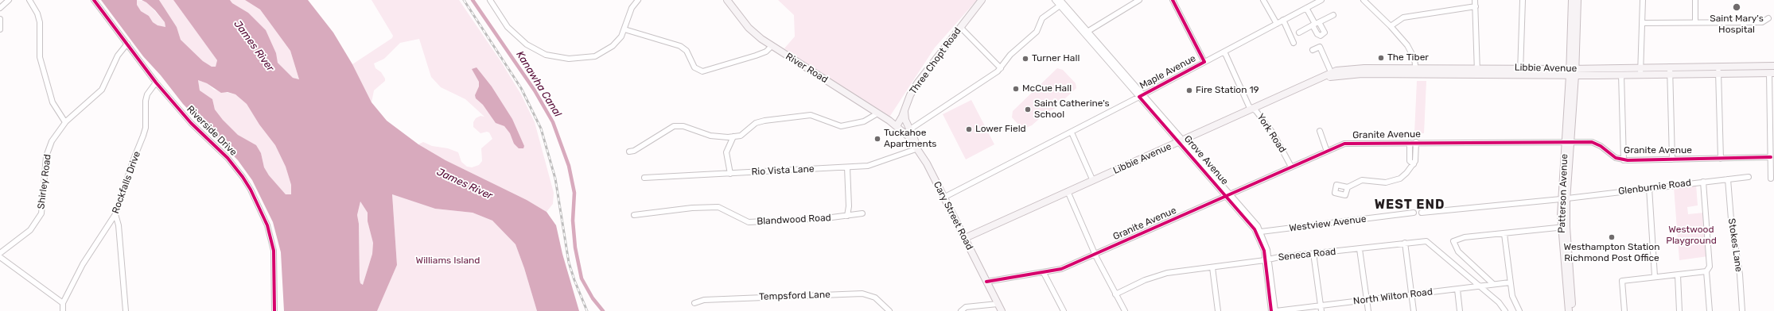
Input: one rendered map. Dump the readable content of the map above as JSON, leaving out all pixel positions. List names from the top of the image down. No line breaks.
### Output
{"streets":{"main road":["Three Chopt Road","River Road","Libbie Avenue","Patterson Avenue","Cary Street Road"],"street":["Maple Avenue","Riverside Drive","York Road","Granite Avenue","Grove Avenue","Rio Vista Lane","Shirley Road","Rockfalls Drive","Glenburnie Road","Blandwood Road","Westview Avenue","Stokes Lane","Seneca Road","Tempsford Lane","North Wilton Road"]},"crossings":[["Three Chopt Road","River Road"],["Three Chopt Road","Cary Street Road"],["River Road","Cary Street Road"],["Libbie Avenue","York Road"],["Libbie Avenue","Grove Avenue"],["Libbie Avenue","Patterson Avenue"],["Libbie Avenue","Cary Street Road"],["Maple Avenue","York Road"],["Maple Avenue","Grove Avenue"],["Maple Avenue","Cary Street Road"],["Riverside Drive","Shirley Road"],["Riverside Drive","Rockfalls Drive"],["York Road","Granite Avenue"],["Granite Avenue","Grove Avenue"],["Granite Avenue","Patterson Avenue"],["Granite Avenue","Cary Street Road"],["Grove Avenue","Westview Avenue"],["Grove Avenue","Seneca Road"],["Grove Avenue","North Wilton Road"],["Rio Vista Lane","Cary Street Road"],["Glenburnie Road","Patterson Avenue"],["Glenburnie Road","Stokes Lane"],["Seneca Road","North Wilton Road"]],"districts":["WEST END"],"water":["James River","Kanawha Canal"],"parks":["Westwood Playground","Williams Island"],"places":["Saint Mary's Hospital","The Tiber","Turner Hall","McCue Hall","Fire Station 19","Saint Catherine's School","Lower Field","Tuckahoe Apartments","Westhampton Station Richmond Post Office"]}
